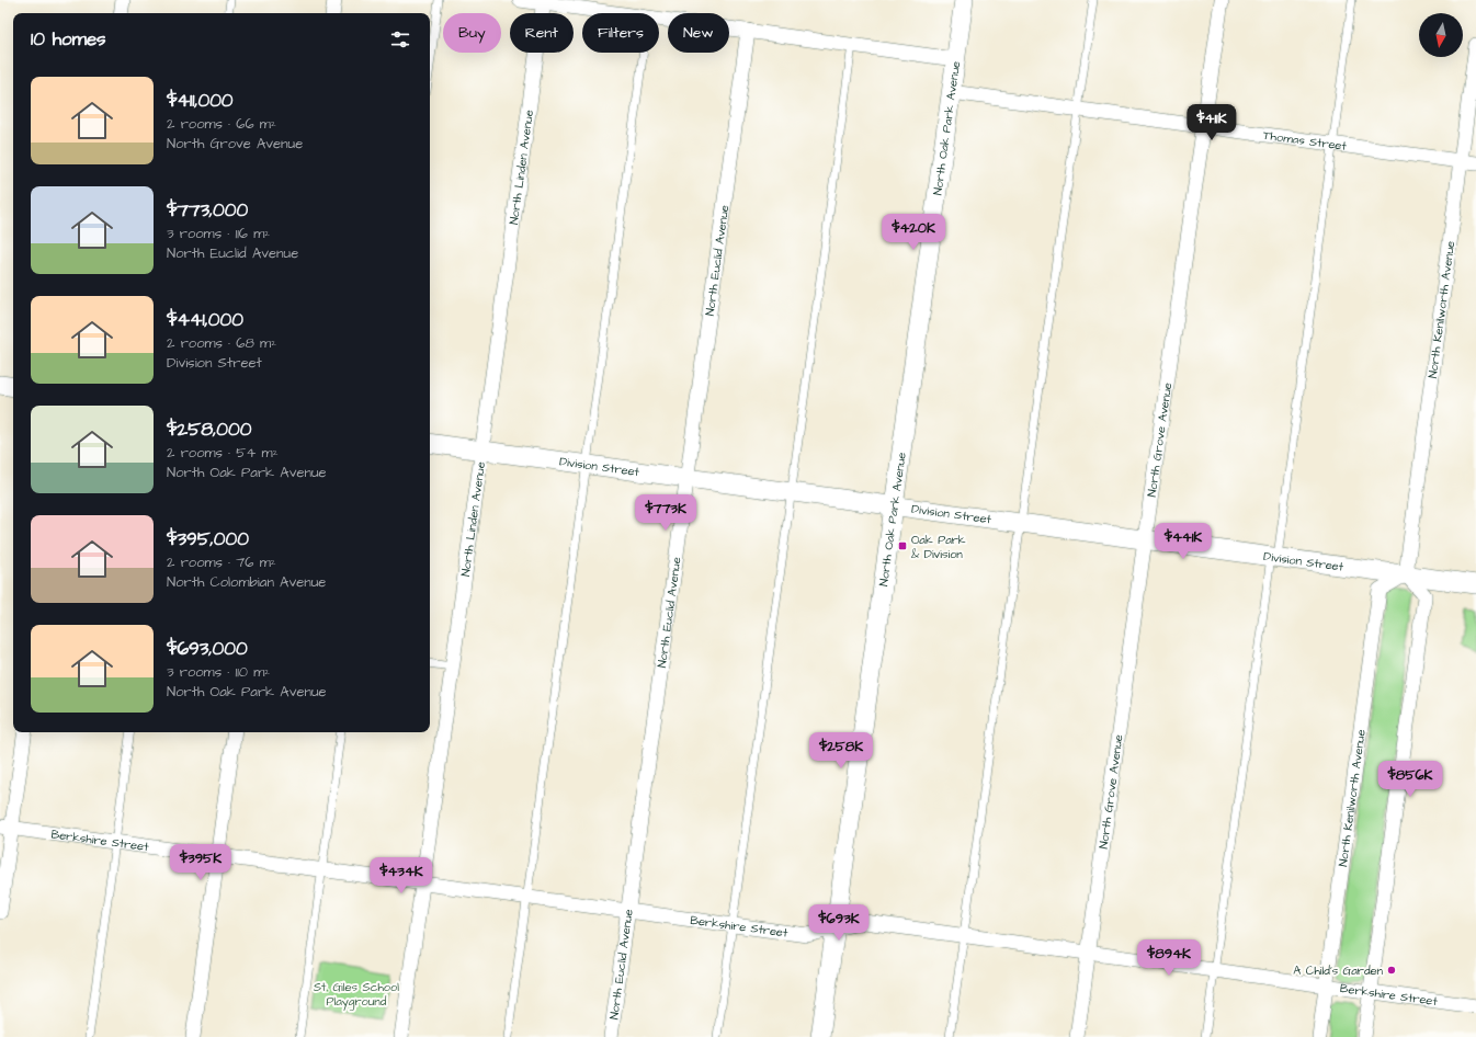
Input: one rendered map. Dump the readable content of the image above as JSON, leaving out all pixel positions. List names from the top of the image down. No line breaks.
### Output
{"streets":{"street":["North Oak Park Avenue","Thomas Street","North Linden Avenue","North Euclid Avenue","North Kenilworth Avenue","North Grove Avenue","Division Street","Berkshire Street"]},"crossings":[["North Oak Park Avenue","Thomas Street"],["North Oak Park Avenue","Division Street"],["North Oak Park Avenue","Berkshire Street"],["Thomas Street","North Kenilworth Avenue"],["Thomas Street","North Grove Avenue"],["North Linden Avenue","Division Street"],["North Linden Avenue","Berkshire Street"],["North Euclid Avenue","Division Street"],["North Euclid Avenue","Berkshire Street"],["North Kenilworth Avenue","Division Street"],["North Kenilworth Avenue","Berkshire Street"],["North Grove Avenue","Division Street"],["North Grove Avenue","Berkshire Street"]],"parks":["St. Giles School Playground"],"places":{"transit":["Oak Park & Division"],"other":["A Child's Garden"]},"north":"bottom","page":{"chip":["Buy","Rent","Filters","New"],"heading":"10 homes","list":[{"name":"$411,000","note":"2 rooms · 66 m² · North Grove Avenue"},{"name":"$773,000","note":"3 rooms · 116 m² · North Euclid Avenue"},{"name":"$441,000","note":"2 rooms · 68 m² · Division Street"},{"name":"$258,000","note":"2 rooms · 54 m² · North Oak Park Avenue"},{"name":"$395,000","note":"2 rooms · 76 m² · North Colombian Avenue"},{"name":"$693,000","note":"3 rooms · 110 m² · North Oak Park Avenue"}],"price":["$411K","$420K","$773K","$441K","$258K","$856K","$395K","$434K","$693K","$894K"]}}
